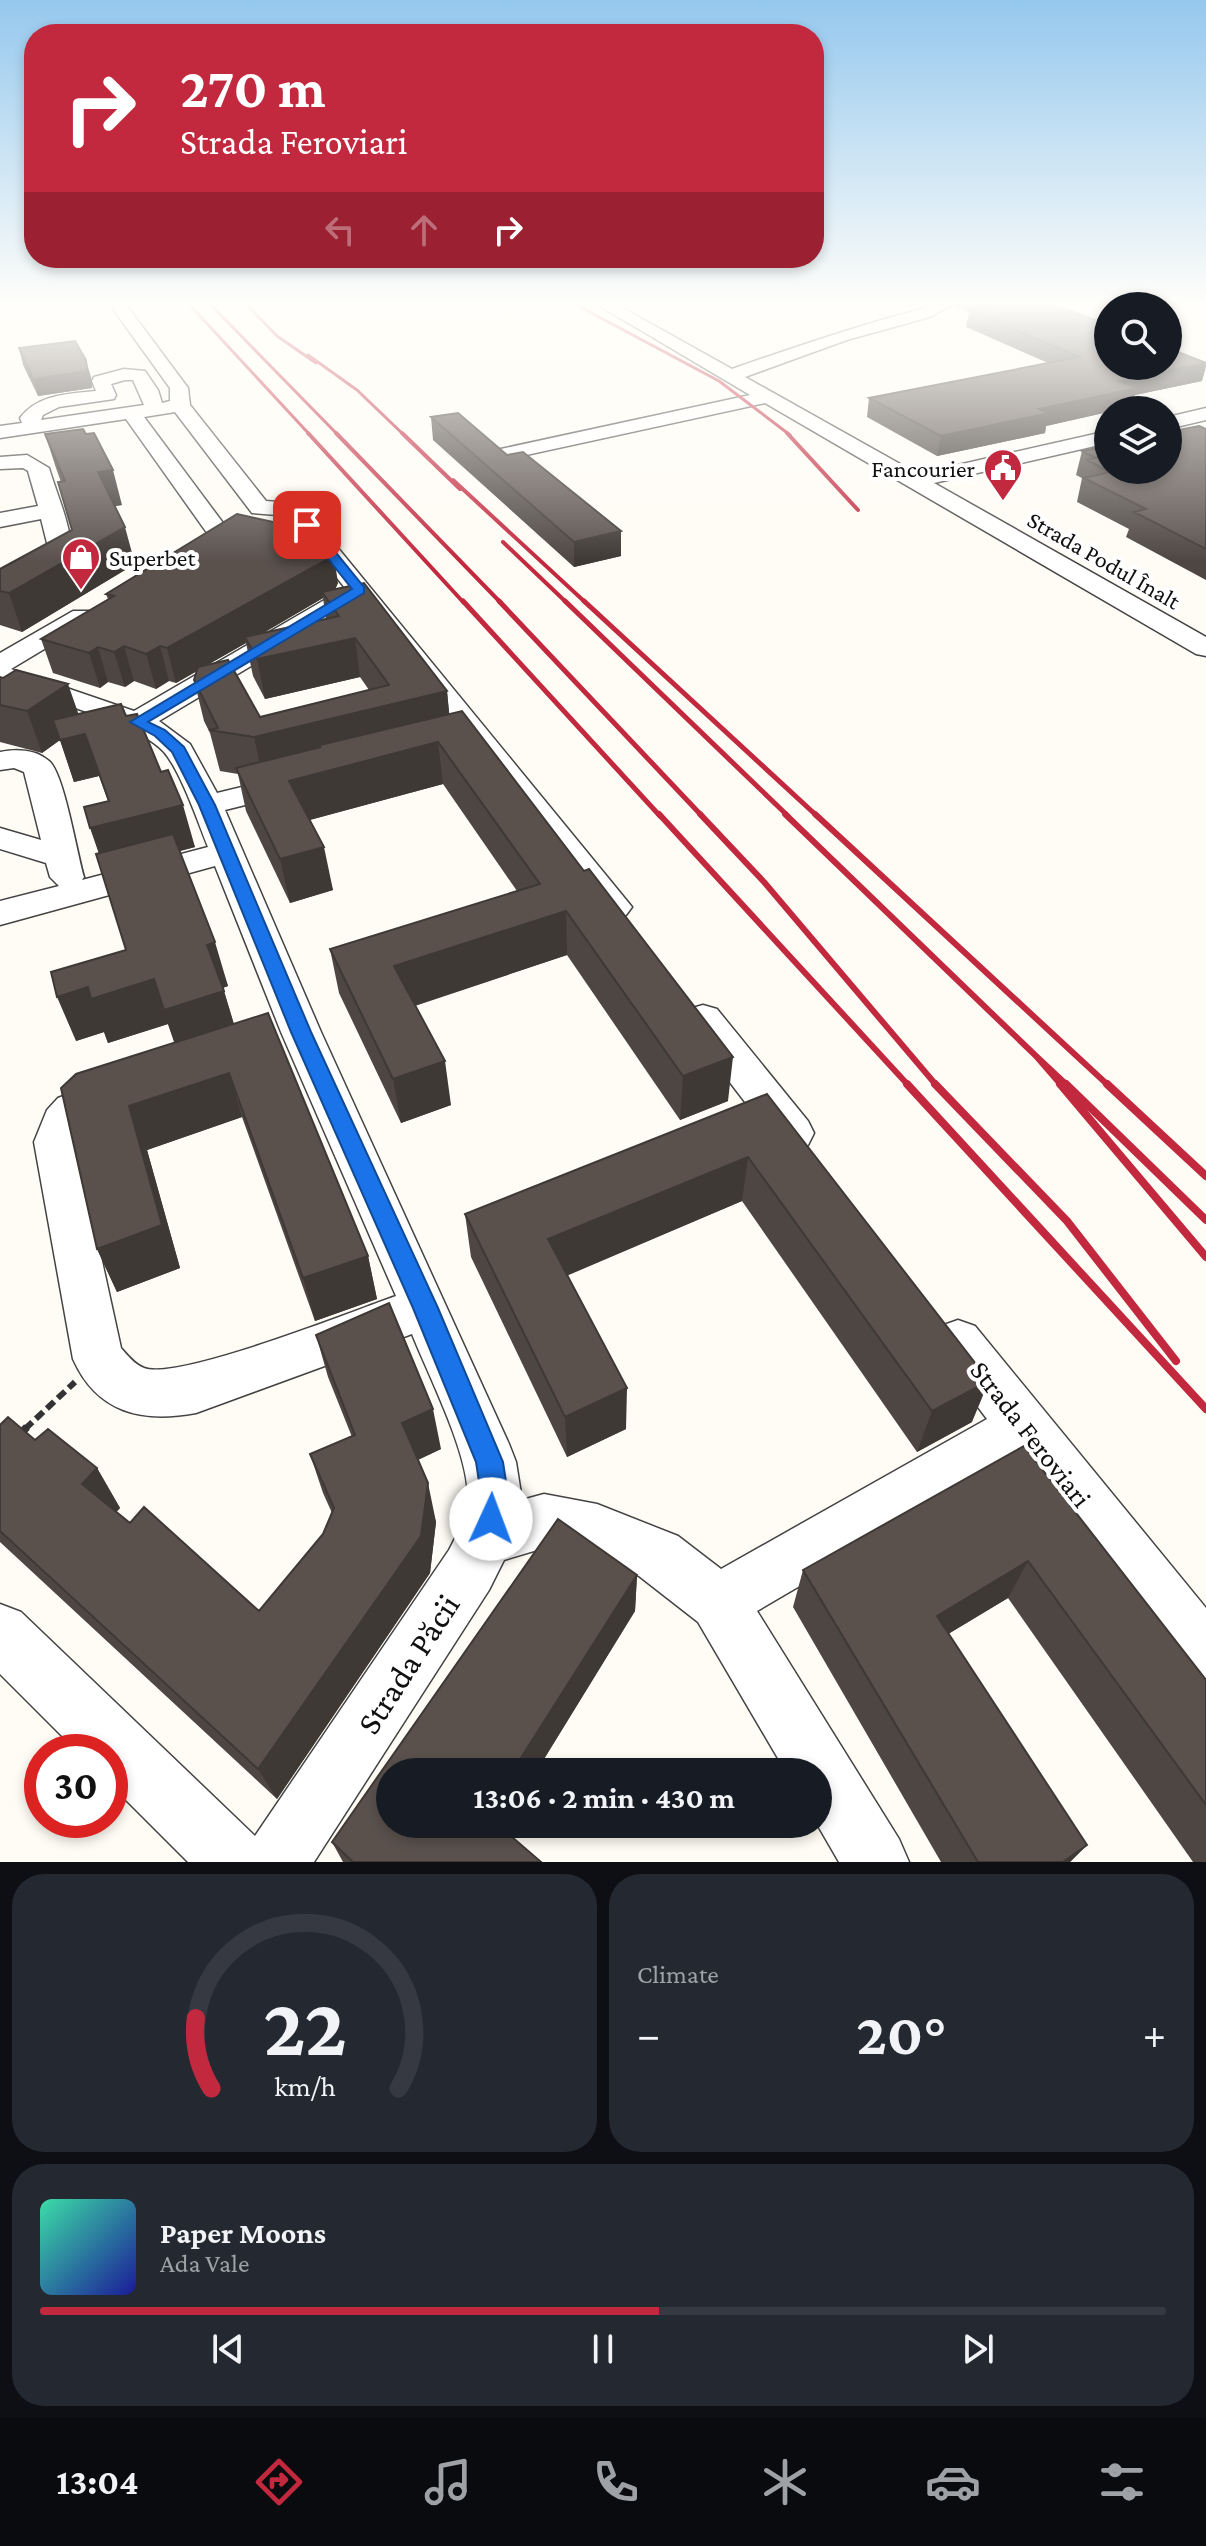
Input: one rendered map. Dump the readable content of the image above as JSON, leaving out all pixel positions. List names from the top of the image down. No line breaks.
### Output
{"streets":{"street":["Strada Podul Înalt","Strada Feroviari","Strada Păcii"]},"places":{"public building":["Fancourier"],"shop":["Superbet"]},"page":{"turn":["270 m","Strada Feroviari"],"limit":"30","trip":"13:06 · 2 min · 430 m","tile":"Climate","heat":["−","20°","+"],"song":["Paper Moons","Ada Vale"],"tabs":"13:04","gauge":["22","km/h"]}}
